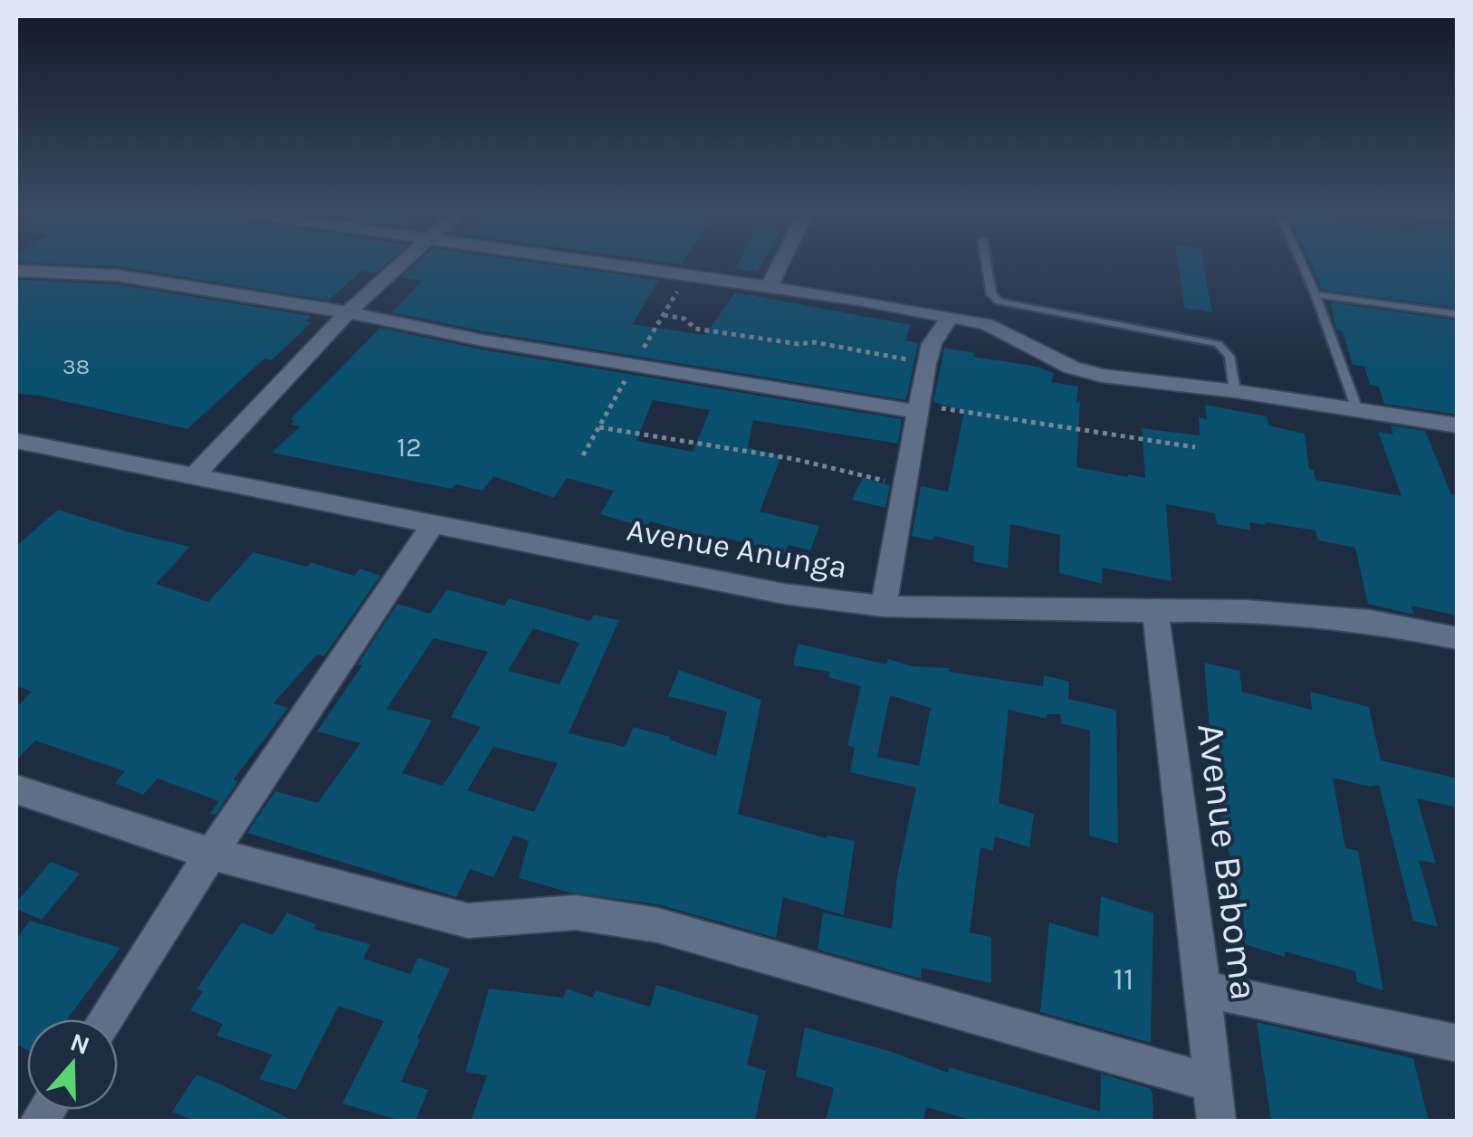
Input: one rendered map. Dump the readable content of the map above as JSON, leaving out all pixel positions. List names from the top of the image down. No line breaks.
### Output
{"streets":{"street":["Avenue Anunga","Avenue Baboma"]},"crossings":[["Avenue Anunga","Avenue Baboma"]],"house_numbers":["38","12","11"],"north":"top"}
